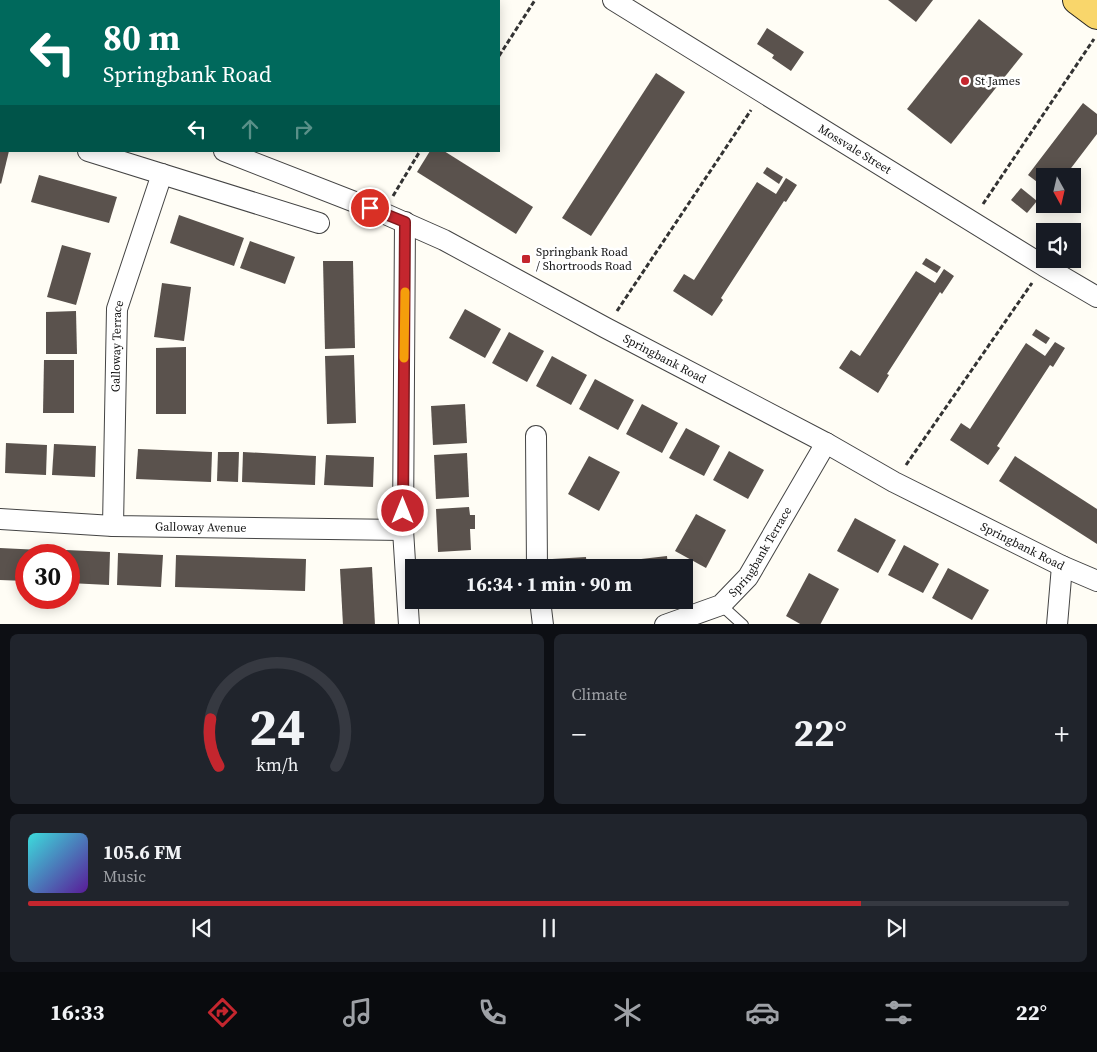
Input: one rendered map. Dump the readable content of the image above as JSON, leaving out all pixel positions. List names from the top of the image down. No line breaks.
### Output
{"streets":{"street":["Mossvale Street","Galloway Terrace","Springbank Road","Galloway Avenue","Springbank Terrace"]},"crossings":[["Galloway Terrace","Galloway Avenue"],["Springbank Road","Springbank Terrace"]],"places":{"other":["St James"],"transit":["Springbank Road / Shortroods Road"]},"north":"bottom","page":{"turn":["80 m","Springbank Road"],"limit":"30","trip":"16:34 · 1 min · 90 m","tile":"Climate","heat":["−","22°","+"],"song":["105.6 FM","Music"],"tabs":["16:33","22°"],"gauge":["24","km/h"]}}
